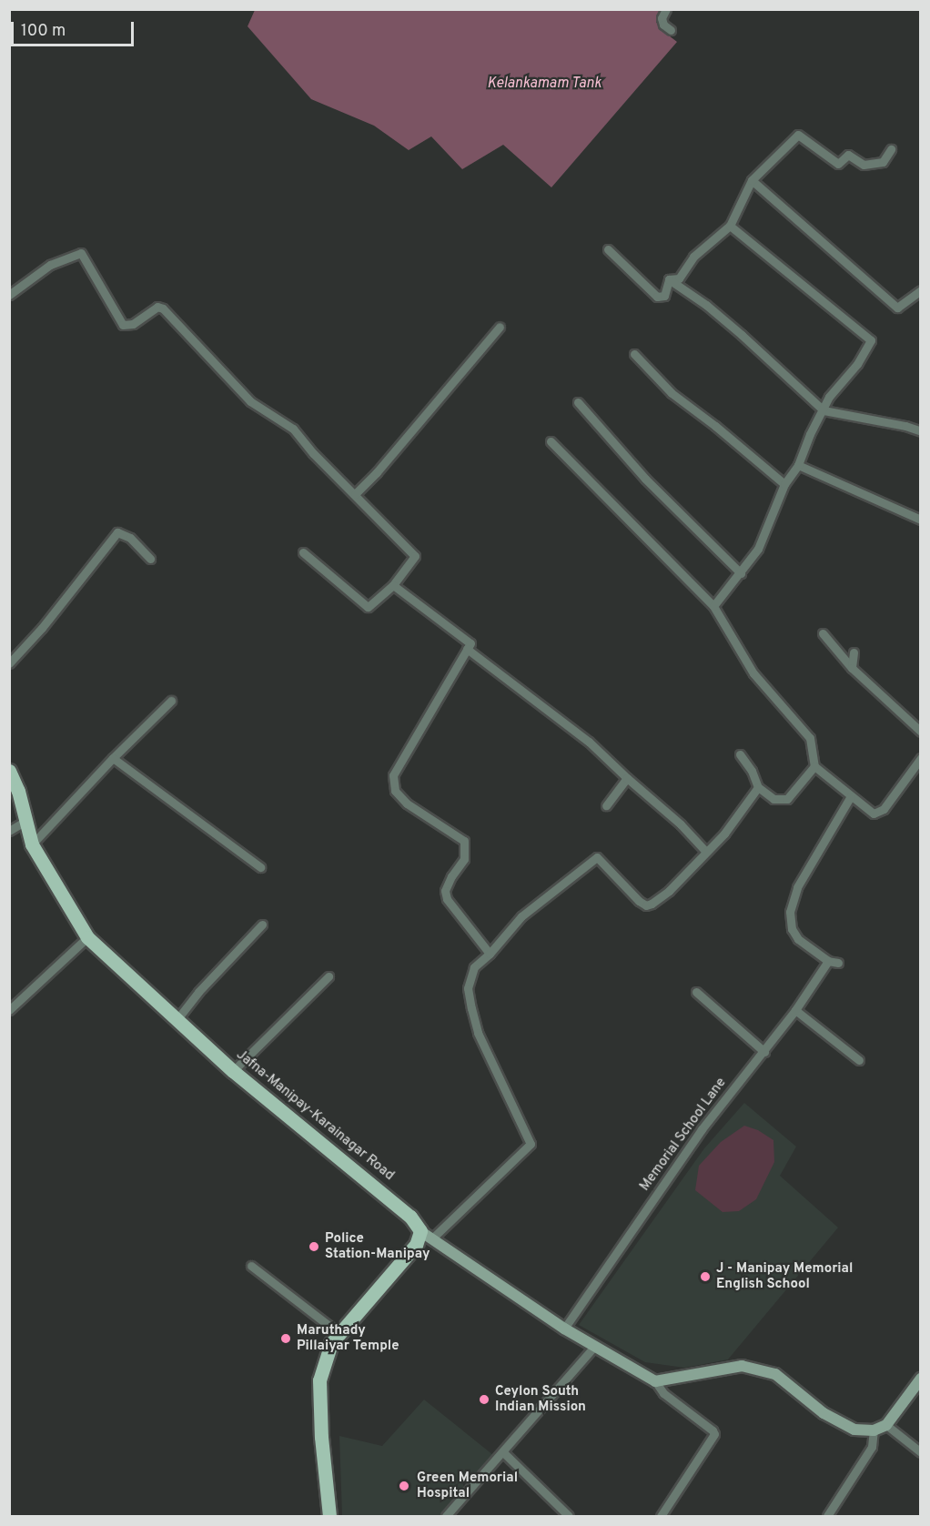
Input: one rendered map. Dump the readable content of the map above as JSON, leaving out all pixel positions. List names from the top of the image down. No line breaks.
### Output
{"streets":{"main road":["Jafna-Manipay-Karainagar Road"],"street":["Memorial School Lane"]},"water":["Kelankamam Tank"],"places":["Police Station-Manipay","J - Manipay Memorial English School","Maruthady Pillaiyar Temple","Ceylon South Indian Mission","Green Memorial Hospital"],"scale_bar":"100 m"}
